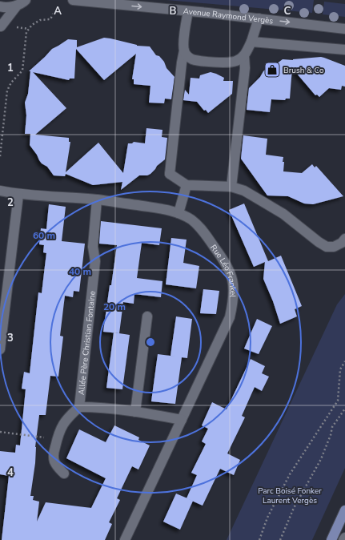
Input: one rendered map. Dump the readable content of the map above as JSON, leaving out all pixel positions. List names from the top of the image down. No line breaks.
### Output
{"streets":{"street":["Avenue Raymond Vergès","Rue Léo Frankel","Allée Père Christian Fontaine"]},"crossings":[["Rue Léo Frankel","Allée Père Christian Fontaine"]],"parks":["Parc Boisé Fonker Laurent Vergès"],"places":{"shop":["Brush & Co"]},"grid":{"columns":["A","B","C"],"rows":["1","2","3","4"]},"rings":["60 m","40 m","20 m"]}
